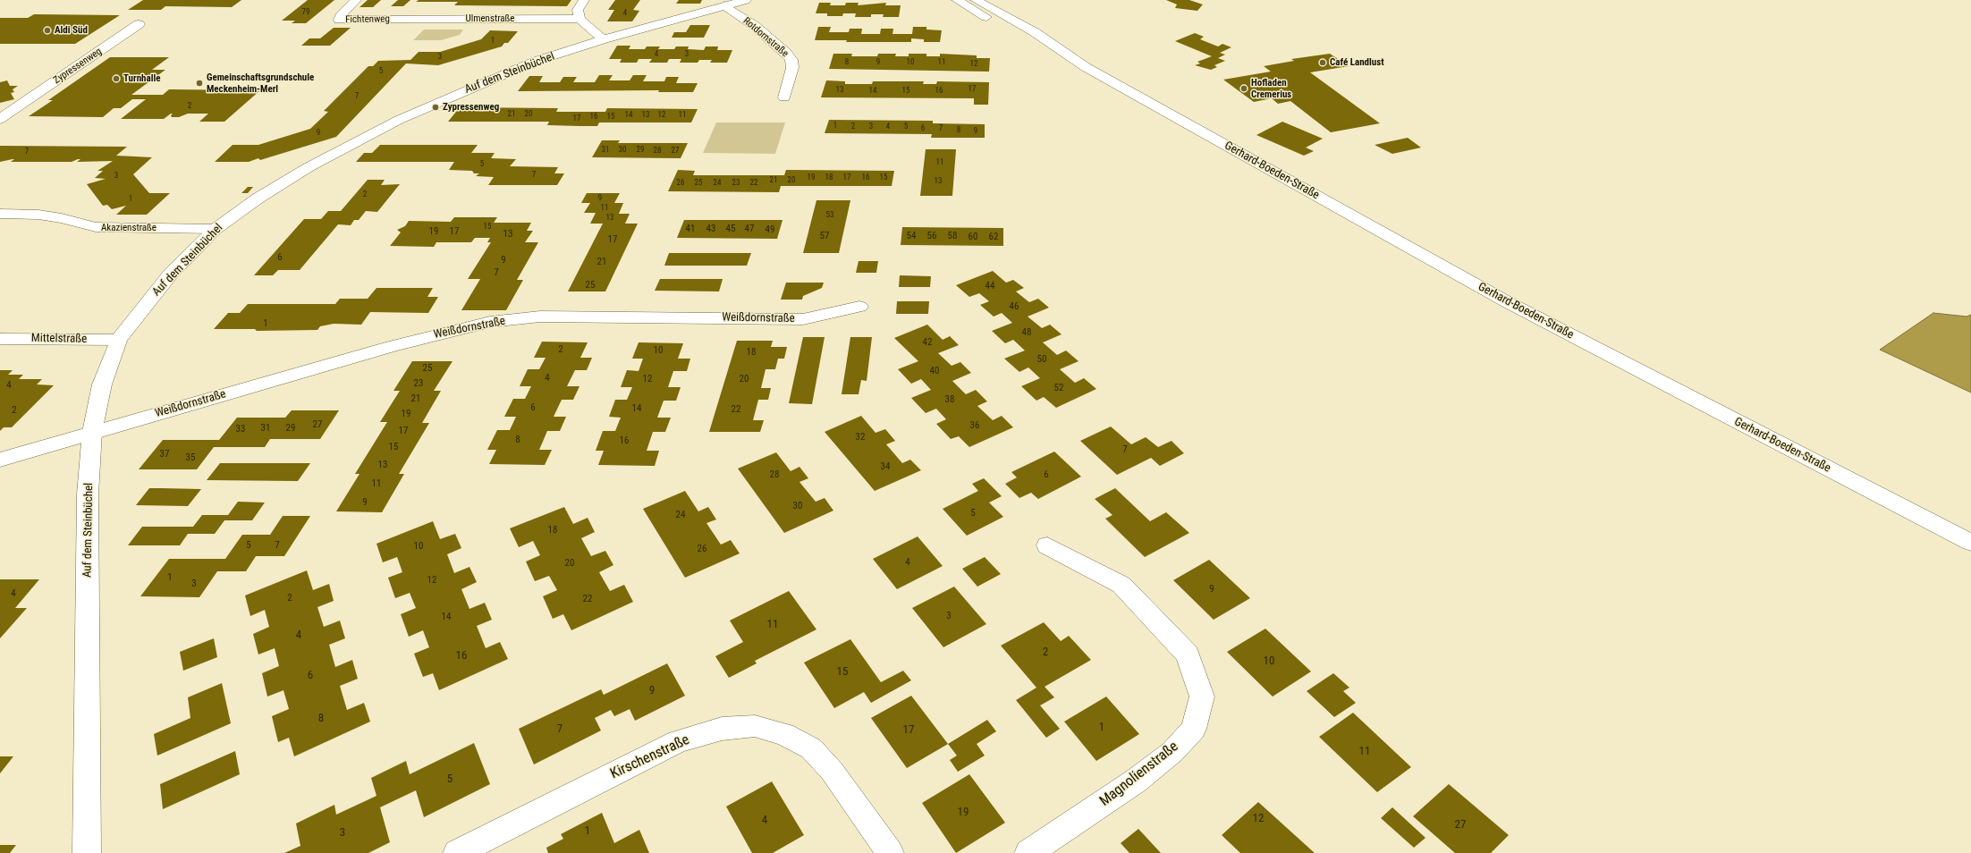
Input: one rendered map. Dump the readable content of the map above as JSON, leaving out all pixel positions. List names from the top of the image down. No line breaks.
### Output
{"streets":{"street":["Ulmenstraße","Fichtenweg","Rotdornstraße","Zypressenweg","Auf dem Steinbüchel","Gerhard-Boeden-Straße","Akazienstraße","Weißdornstraße","Mittelstraße","Kirschenstraße","Magnolienstraße"]},"crossings":[["Ulmenstraße","Fichtenweg"],["Rotdornstraße","Auf dem Steinbüchel"],["Auf dem Steinbüchel","Akazienstraße"],["Auf dem Steinbüchel","Weißdornstraße"],["Auf dem Steinbüchel","Mittelstraße"]],"places":["Aldi Süd","Café Landlust","Turnhalle","Gemeinschaftsgrundschule Meckenheim-Merl","Hofladen Cremerius","Zypressenweg"],"house_numbers":["79","4","1","4","3","3","8","9","10","11","12","5","17","13","14","15","16","7","2","21","20","14","13","12","11","16","15","17","1","2","3","4","5","6","7","8","9","9","31","30","29","28","27","7","11","5","7","3","19","18","17","16","15","21","20","13","26","25","24","23","22","2","9","1","11","53","13","15","41","43","45","47","49","19","17","13","57","54","56","58","60","62","17","6","9","21","7","25","44","46","1","48","42","2","10","18","50","25","40","4","12","20","23","4","52","21","38","6","14","22","2","19","27","36","31","29","33","17","32","8","16","15","7","37","35","13","34","28","6","11","9","30","5","24","18","5","7","10","26","4","20","1","12","3","9","4","2","22","3","14","11","4","2","16","10","15","6","9","8","1","7","17","11","5","19","12","4","27","1","3"]}
